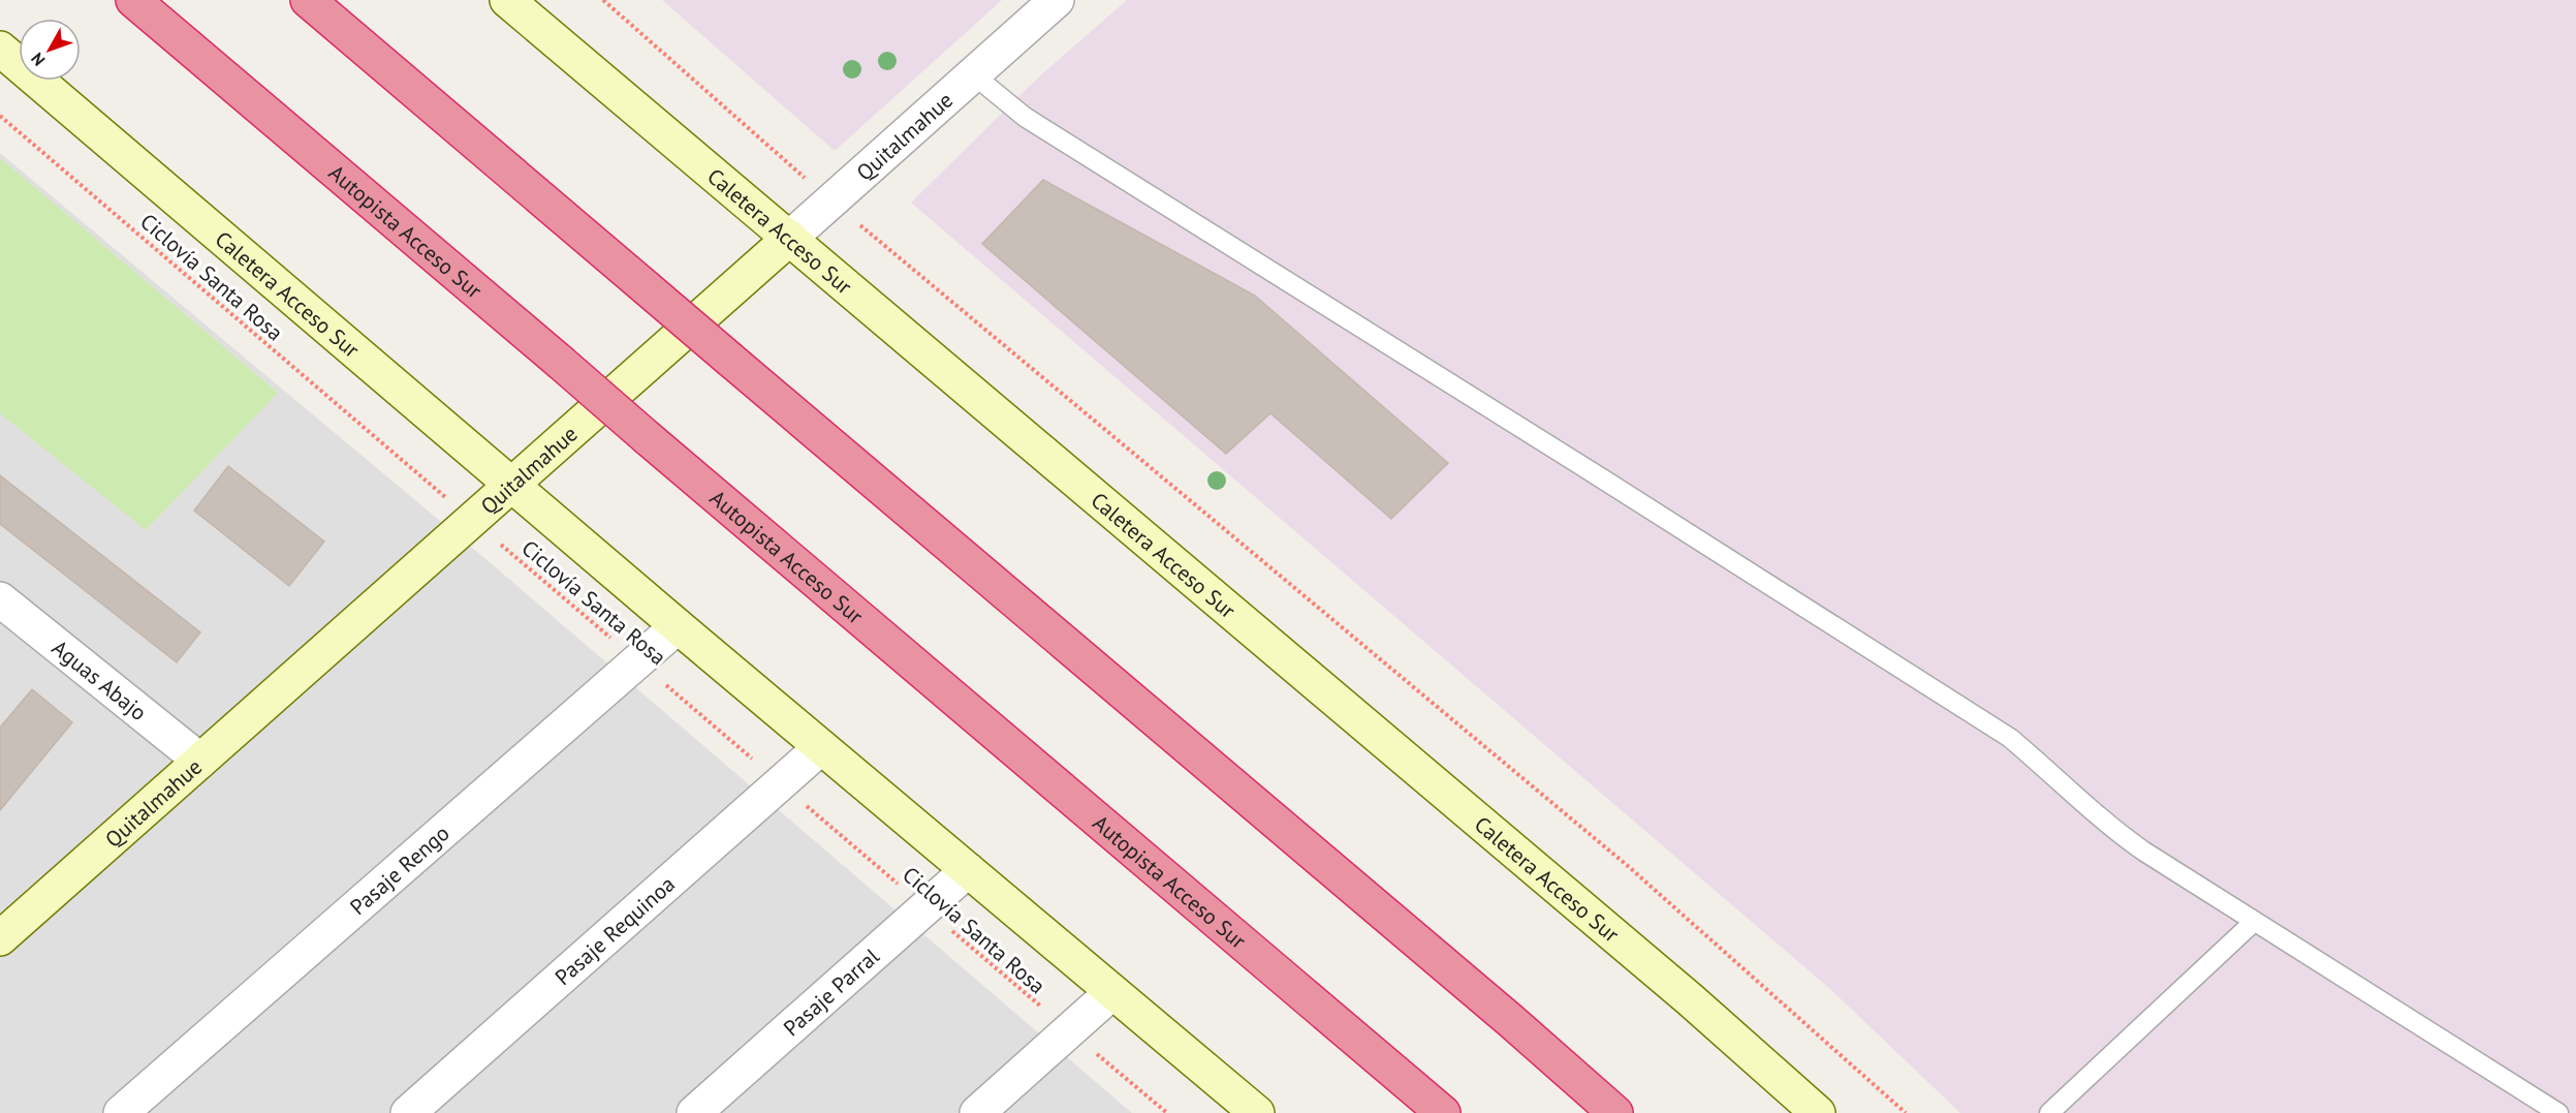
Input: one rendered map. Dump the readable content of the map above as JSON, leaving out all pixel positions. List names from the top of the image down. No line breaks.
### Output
{"streets":{"highway":["Autopista Acceso Sur"],"main road":["Quitalmahue","Caletera Acceso Sur"],"street":["Aguas Abajo","Pasaje Rengo","Pasaje Requinoa","Pasaje Parral"],"path":["Ciclovía Santa Rosa"]},"crossings":[["Quitalmahue","Caletera Acceso Sur"],["Quitalmahue","Ciclovía Santa Rosa"],["Quitalmahue","Aguas Abajo"],["Caletera Acceso Sur","Pasaje Rengo"],["Caletera Acceso Sur","Pasaje Requinoa"],["Caletera Acceso Sur","Pasaje Parral"],["Ciclovía Santa Rosa","Pasaje Rengo"],["Ciclovía Santa Rosa","Pasaje Requinoa"],["Ciclovía Santa Rosa","Pasaje Parral"]],"north":"bottom left"}
